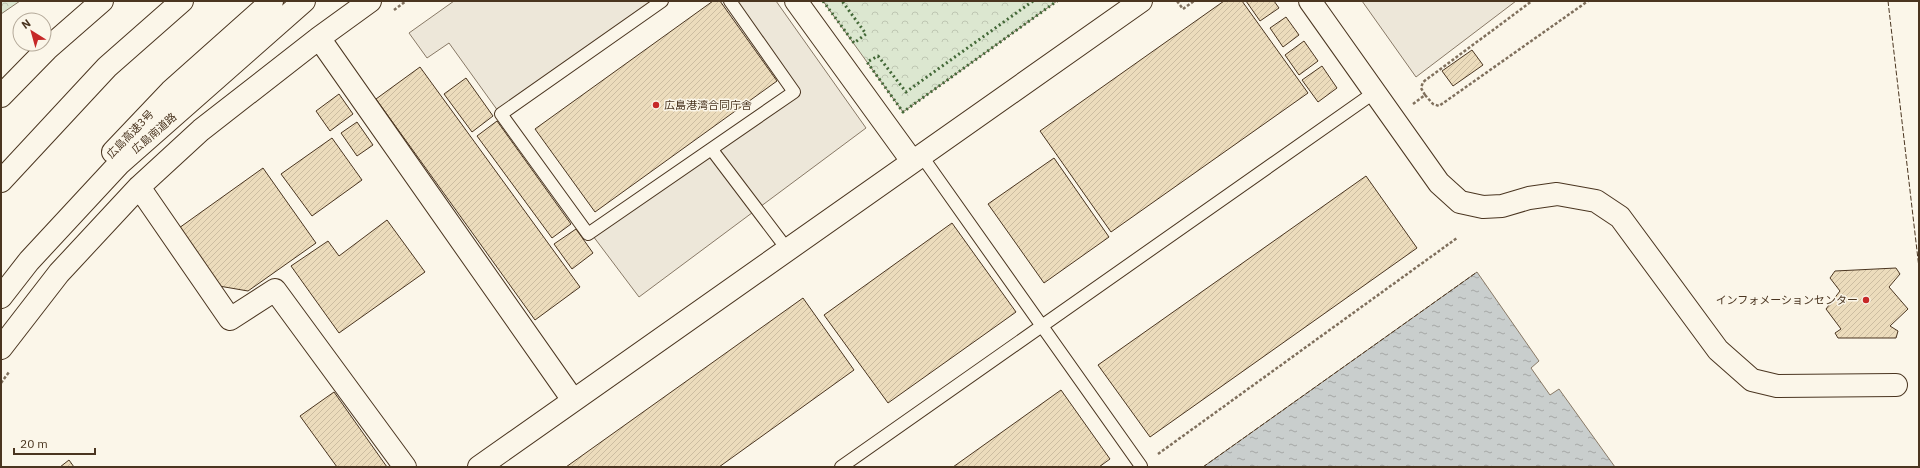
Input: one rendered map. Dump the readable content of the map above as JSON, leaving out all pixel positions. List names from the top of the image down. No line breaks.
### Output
{"streets":{"main road":["広島南道路","広島高速3号"]},"places":["広島港湾合同庁舎","インフォメーションセンター"],"scale_bar":"20 m","north":"top left"}
